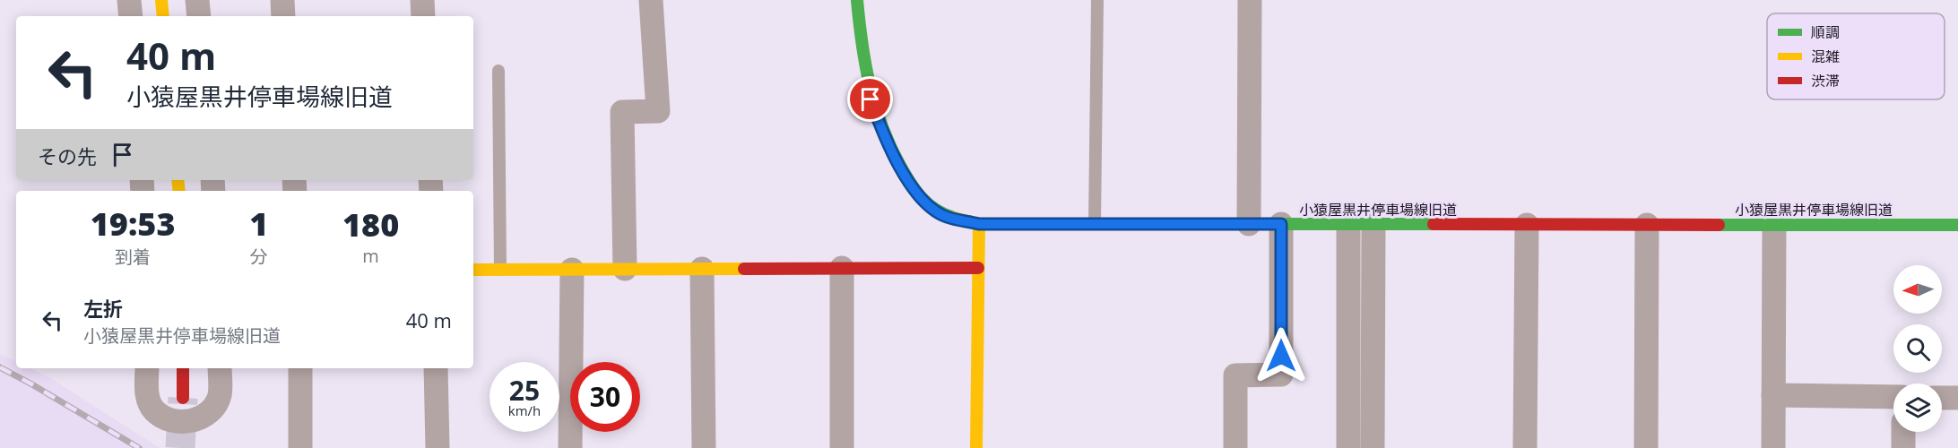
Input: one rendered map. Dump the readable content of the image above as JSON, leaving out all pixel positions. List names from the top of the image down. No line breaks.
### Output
{"streets":{"street":["小猿屋黒井停車場線旧道"]},"legend":["順調","混雑","渋滞"],"north":"left","page":{"turn":["40 m","小猿屋黒井停車場線旧道"],"then":"その先","eta":["19:53","到着","1","分","180","m"],"list":[{"name":"左折","note":"小猿屋黒井停車場線旧道","value":"40 m"}],"speed":"25 km/h","limit":"30"}}
